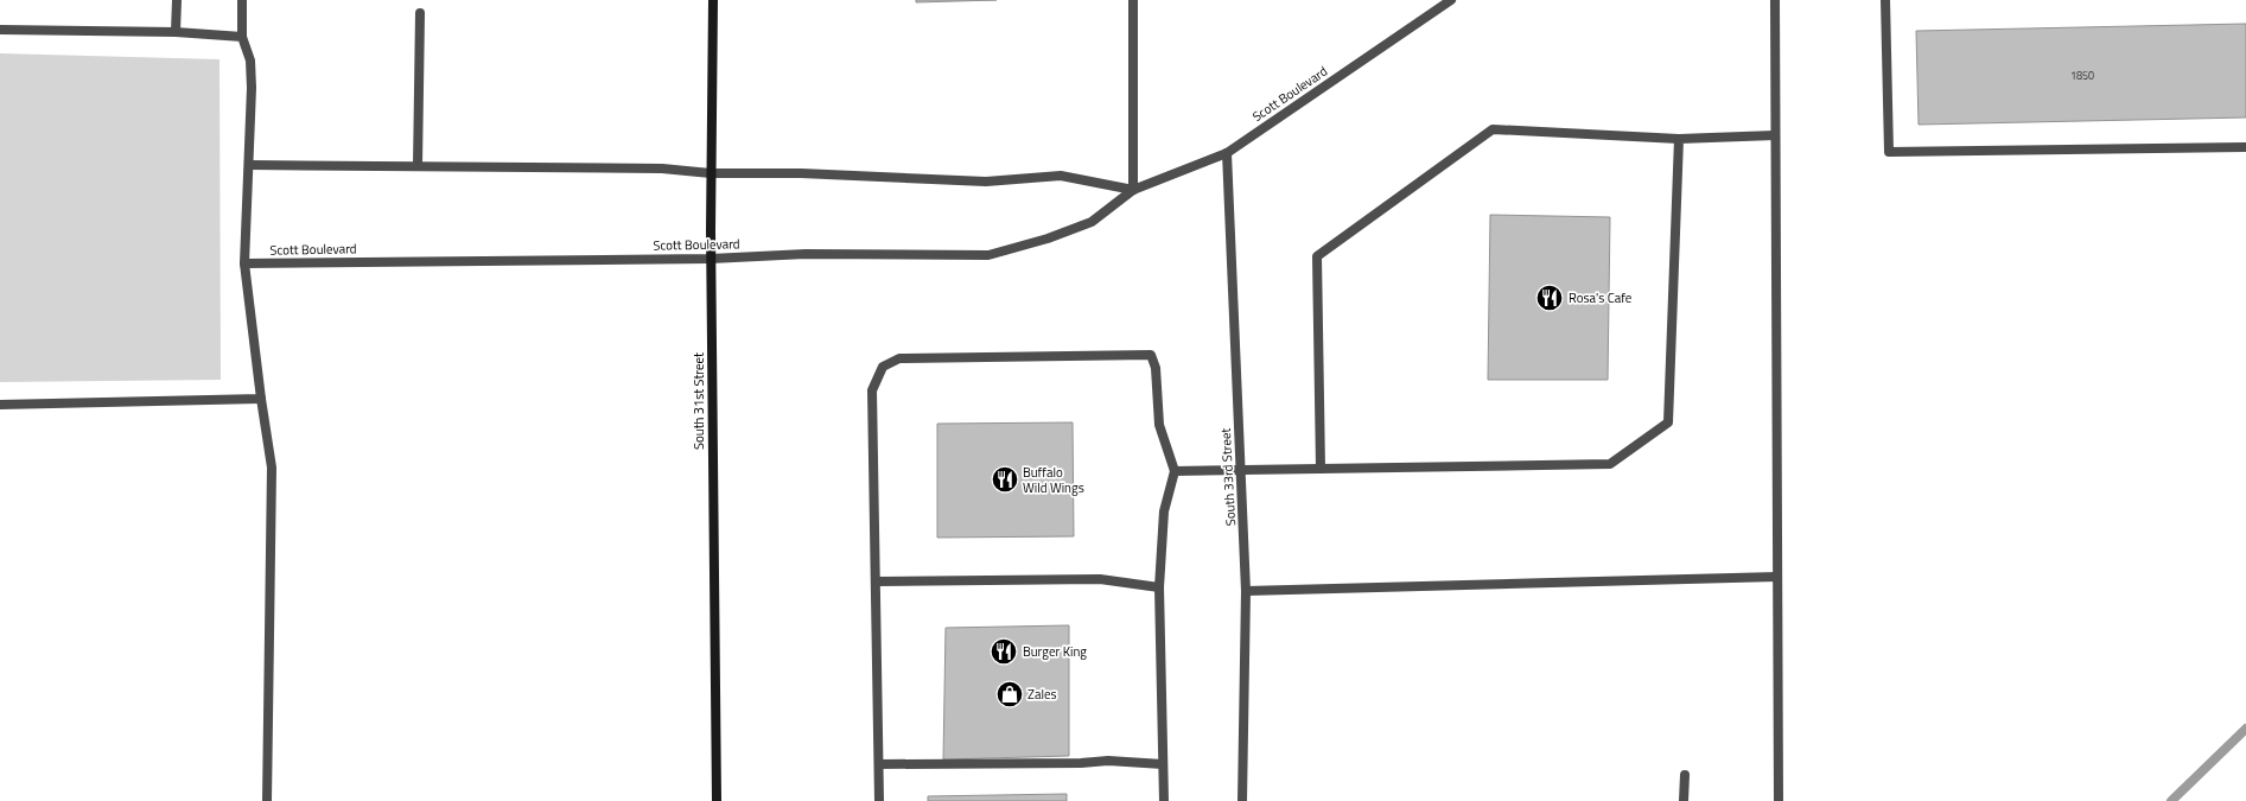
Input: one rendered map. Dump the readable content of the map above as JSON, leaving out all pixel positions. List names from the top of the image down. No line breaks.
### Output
{"streets":{"main road":["South 31st Street"],"street":["Scott Boulevard","South 33rd Street"]},"crossings":[["Scott Boulevard","South 31st Street"],["Scott Boulevard","South 33rd Street"]],"places":{"restaurant":["Rosa's Cafe","Buffalo Wild Wings","Burger King"],"shop":["Zales"]},"house_numbers":["1850"]}
